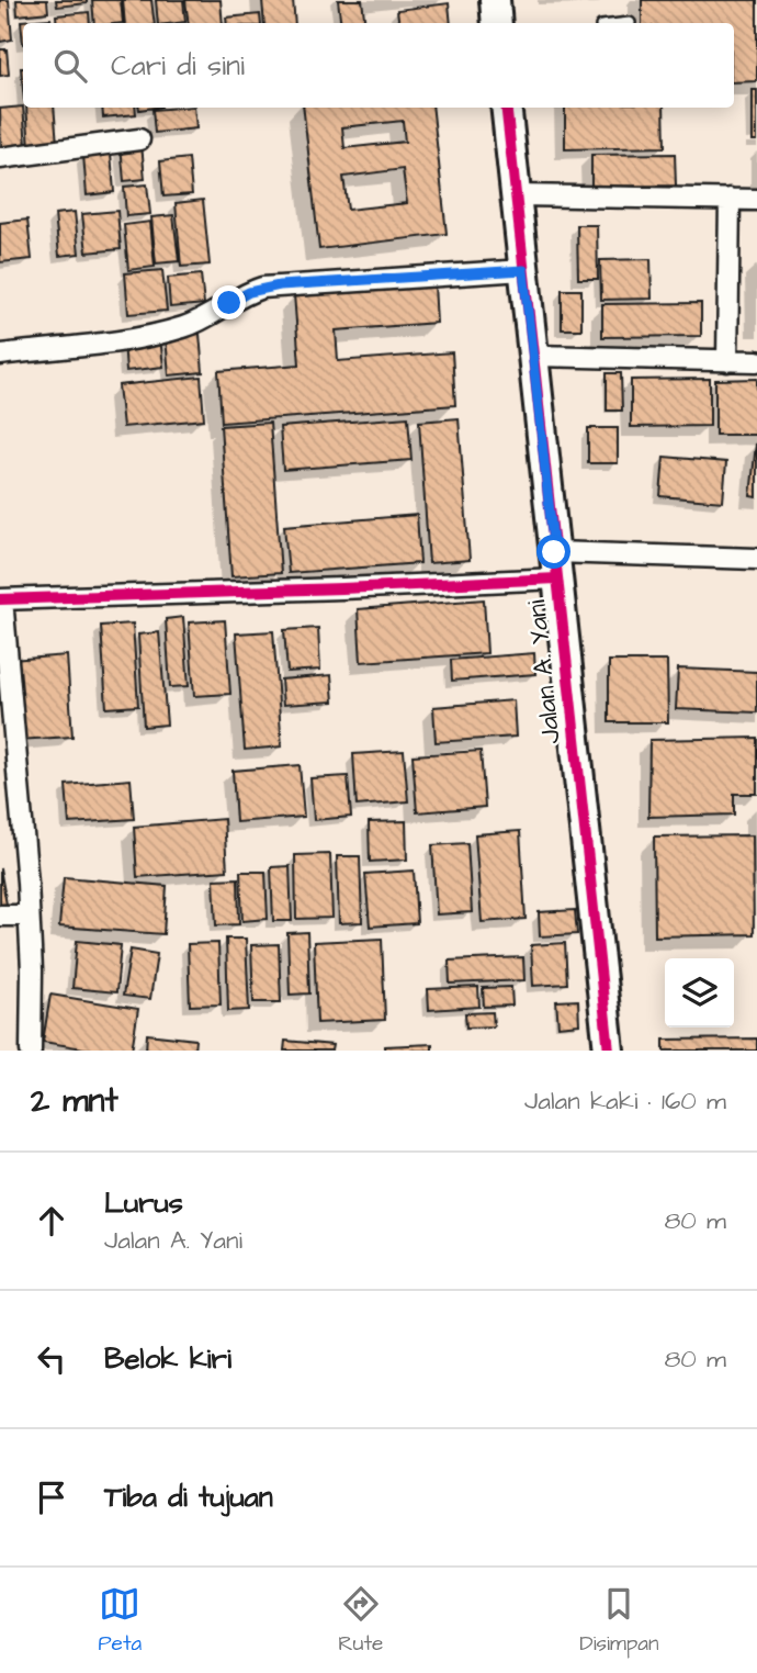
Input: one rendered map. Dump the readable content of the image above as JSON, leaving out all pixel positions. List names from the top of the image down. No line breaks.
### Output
{"streets":{"street":["Jalan A. Yani"]},"page":{"search":"Cari di sini","heading":["2 mnt","Jalan kaki · 160 m"],"list":[["Lurus","Jalan A. Yani","80 m"],["Belok kiri","80 m"],"Tiba di tujuan"],"nav":["Peta","Rute","Disimpan"]}}
